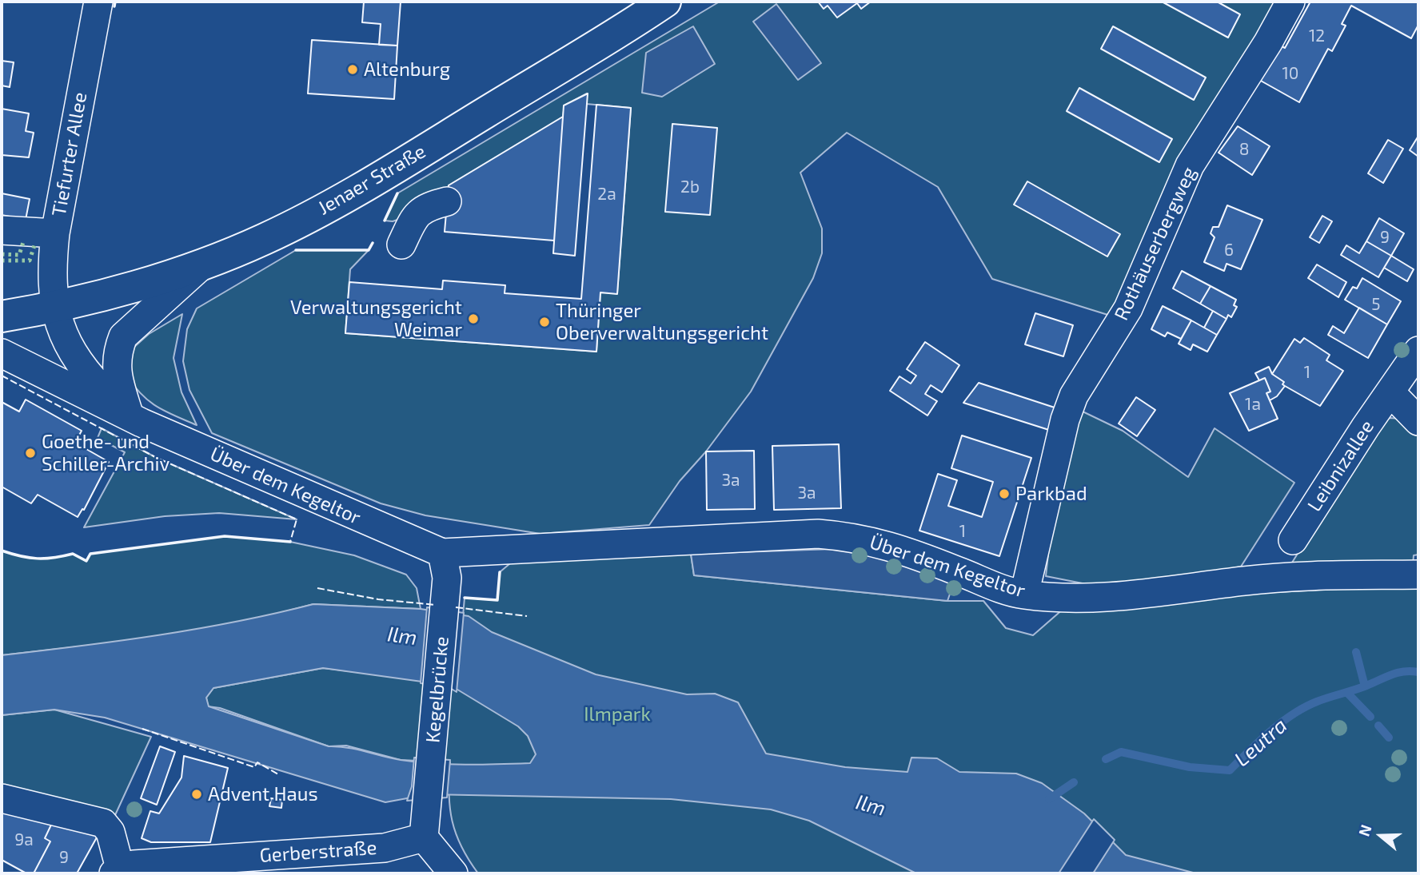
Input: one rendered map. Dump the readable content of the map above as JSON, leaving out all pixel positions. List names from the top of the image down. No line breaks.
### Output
{"streets":{"main road":["Jenaer Straße"],"street":["Tiefurter Allee","Rothäuserbergweg","Leibnizallee","Über dem Kegeltor","Kegelbrücke","Gerberstraße"]},"crossings":[["Tiefurter Allee","Jenaer Straße"],["Tiefurter Allee","Über dem Kegeltor"],["Jenaer Straße","Über dem Kegeltor"],["Rothäuserbergweg","Über dem Kegeltor"],["Über dem Kegeltor","Kegelbrücke"],["Kegelbrücke","Gerberstraße"]],"water":["Ilm","Leutra"],"parks":["Ilmpark"],"places":["Altenburg","Verwaltungsgericht Weimar","Thüringer Oberverwaltungsgericht","Goethe- und Schiller-Archiv","Parkbad","Advent Haus"],"house_numbers":["12","10","8","2b","2a","9","6","5","1","1a","3a","3a","1","9a","9"],"north":"left"}
